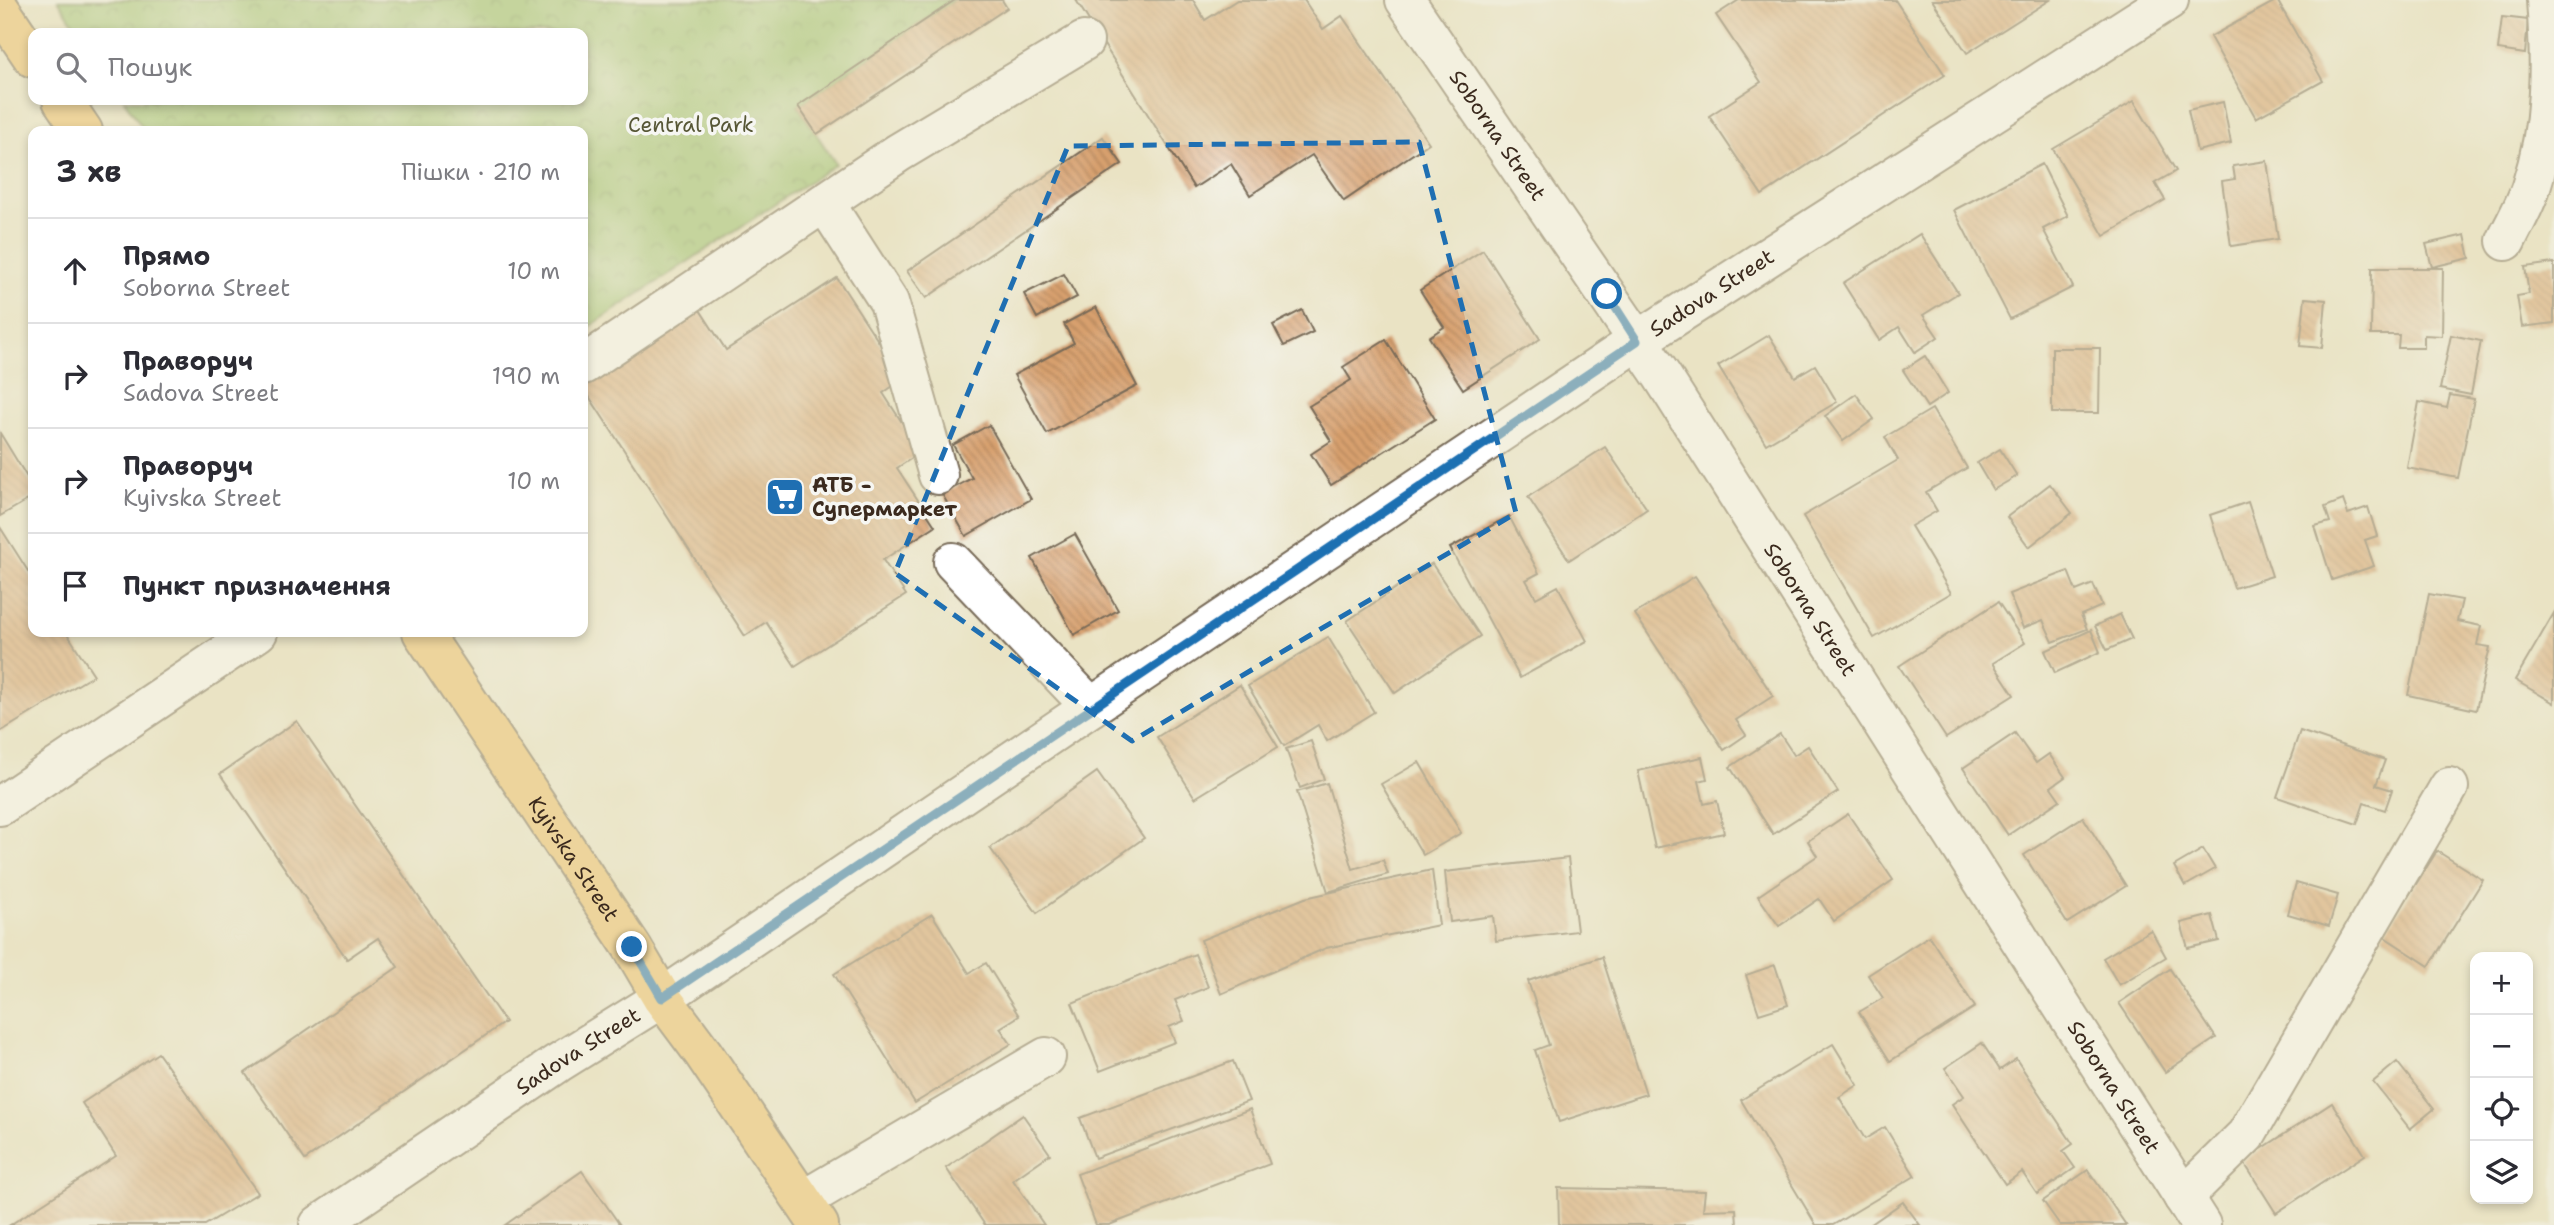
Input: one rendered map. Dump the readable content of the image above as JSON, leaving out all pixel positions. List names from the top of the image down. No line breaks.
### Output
{"streets":{"main road":["Kyivska Street"],"street":["Soborna Street","Sadova Street"]},"crossings":[["Soborna Street","Sadova Street"],["Sadova Street","Kyivska Street"]],"parks":["Central Park"],"places":{"supermarket":["АТБ - Супермаркет"]},"page":{"search":"Пошук","heading":["3 хв","Пішки · 210 m"],"list":[["Прямо","Soborna Street","10 m"],["Праворуч","Sadova Street","190 m"],["Праворуч","Kyivska Street","10 m"],"Пункт призначення"],"map_buttons":["+","−"]}}
